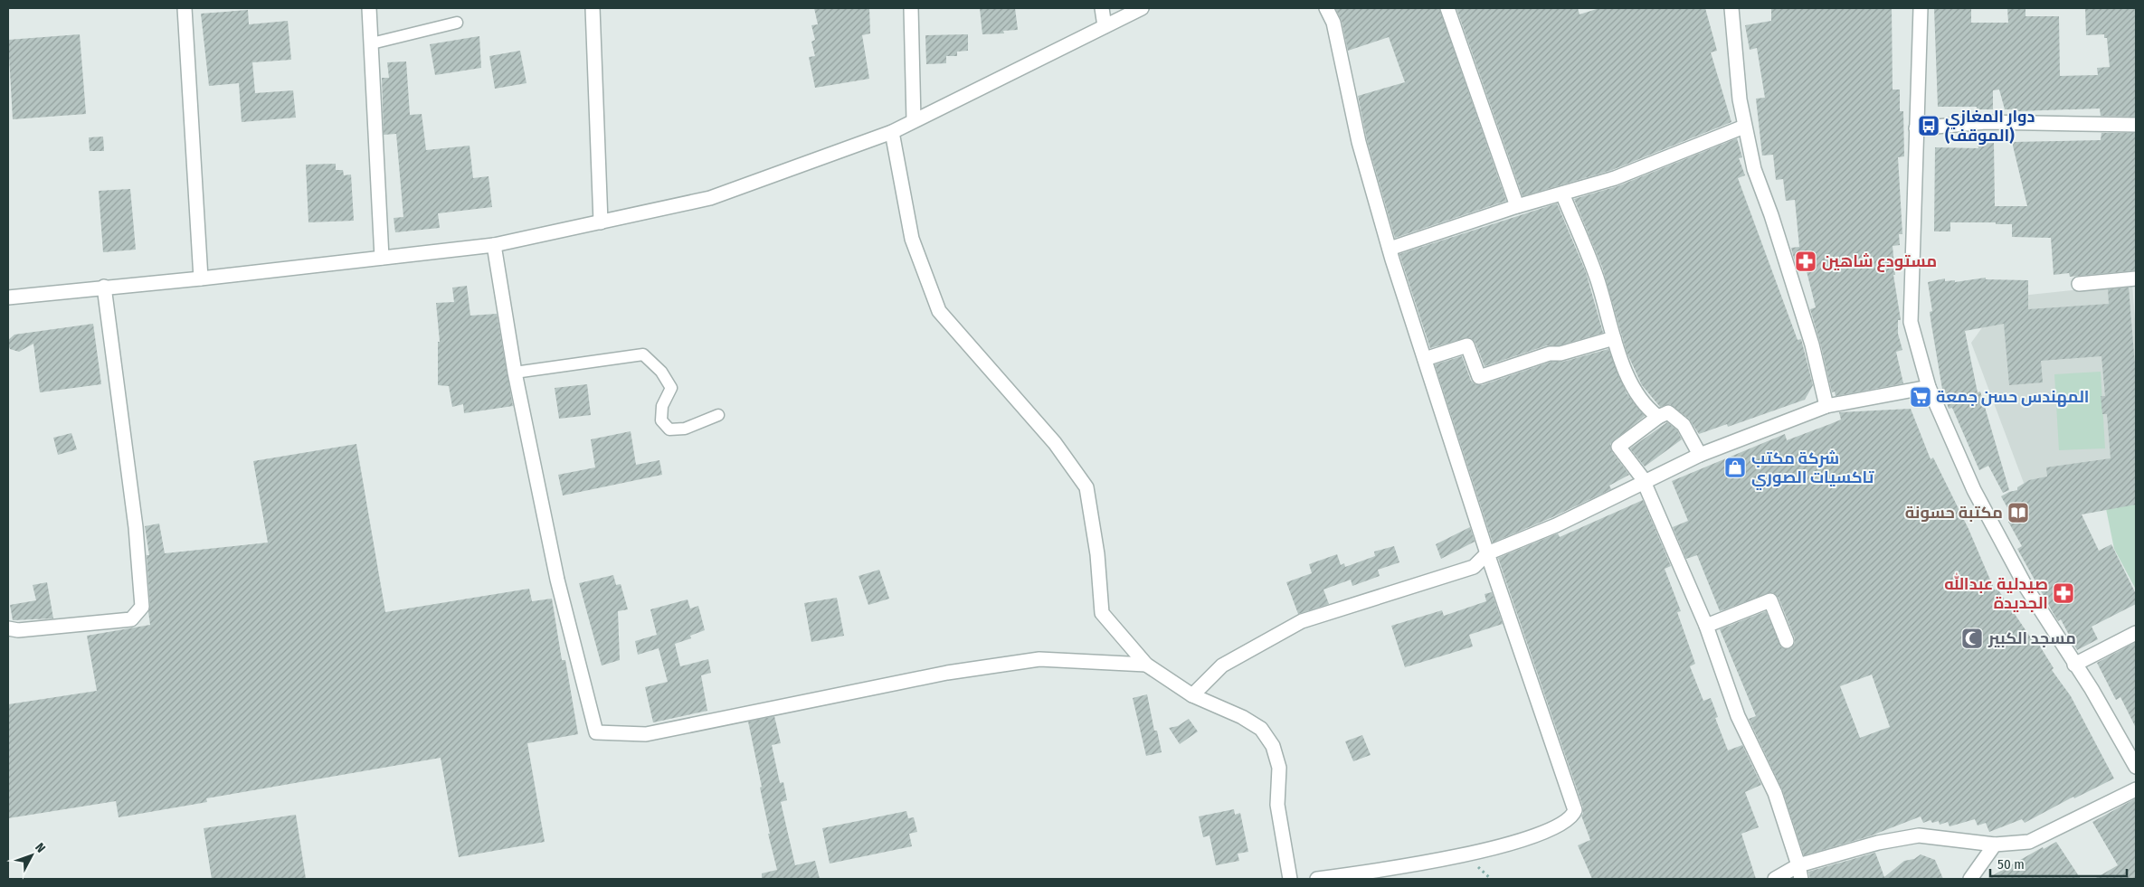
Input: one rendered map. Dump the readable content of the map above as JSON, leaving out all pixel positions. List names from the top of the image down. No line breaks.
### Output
{"places":{"bus stop":["دوار المغازي (الموقف)"],"pharmacy":["مستودع شاهين","صيدلية عبدالله الجديدة"],"supermarket":["المهندس حسن جمعة"],"shop":["شركة مكتب تاكسيات الصوري"],"library":["مكتبة حسونة"],"mosque":["مسجد الكبير"]},"scale_bar":"50 m","north":"top right"}
